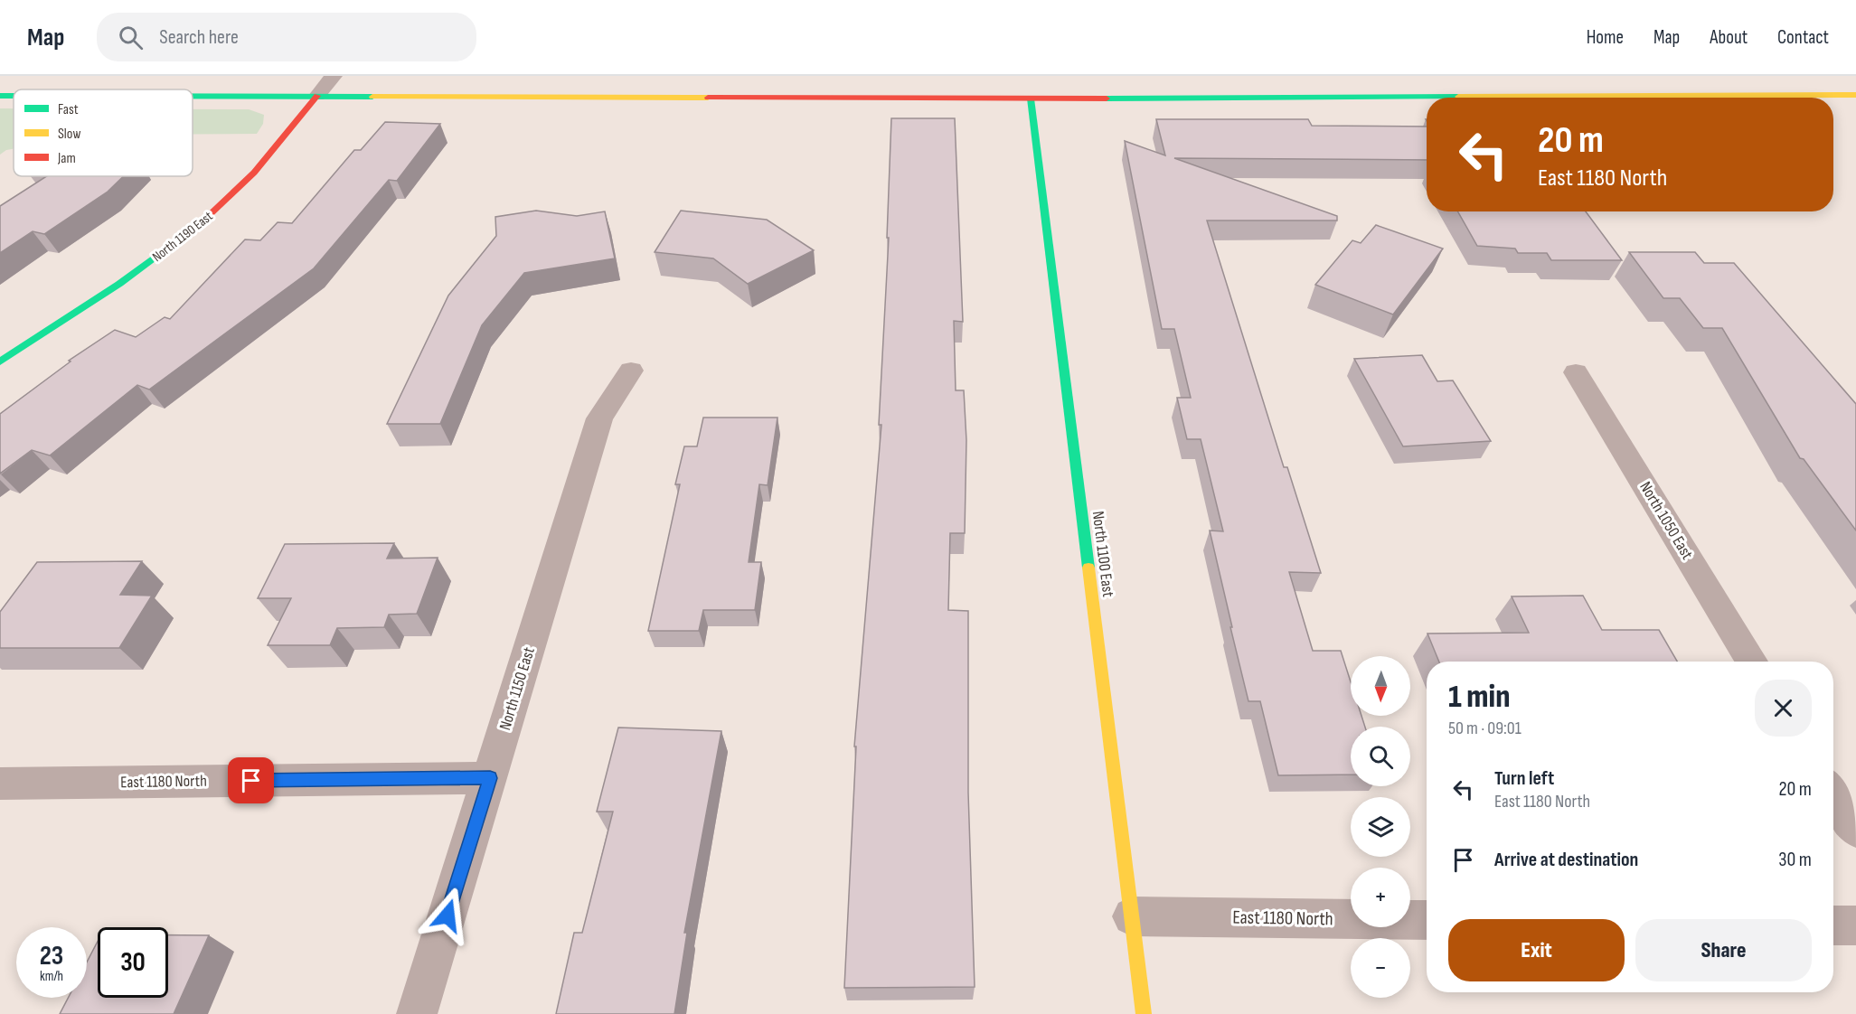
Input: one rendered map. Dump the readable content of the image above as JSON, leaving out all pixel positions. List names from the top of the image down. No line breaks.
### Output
{"streets":{"street":["North 1190 East","North 1050 East","North 1100 East","North 1150 East","East 1180 North"]},"crossings":[["North 1100 East","East 1180 North"],["North 1150 East","East 1180 North"]],"legend":["Fast","Slow","Jam"],"north":"bottom","page":{"header":"Map","search":"Search here","nav":["Home","Map","About","Contact"],"turn":["20 m","East 1180 North"],"map_buttons":["+","−"],"heading":["1 min","50 m · 09:01"],"list":[{"name":"Turn left","note":"East 1180 North","value":"20 m"},{"name":"Arrive at destination","value":"30 m"}],"buttons":["Exit","Share"],"speed":"23 km/h","limit":"30"}}
